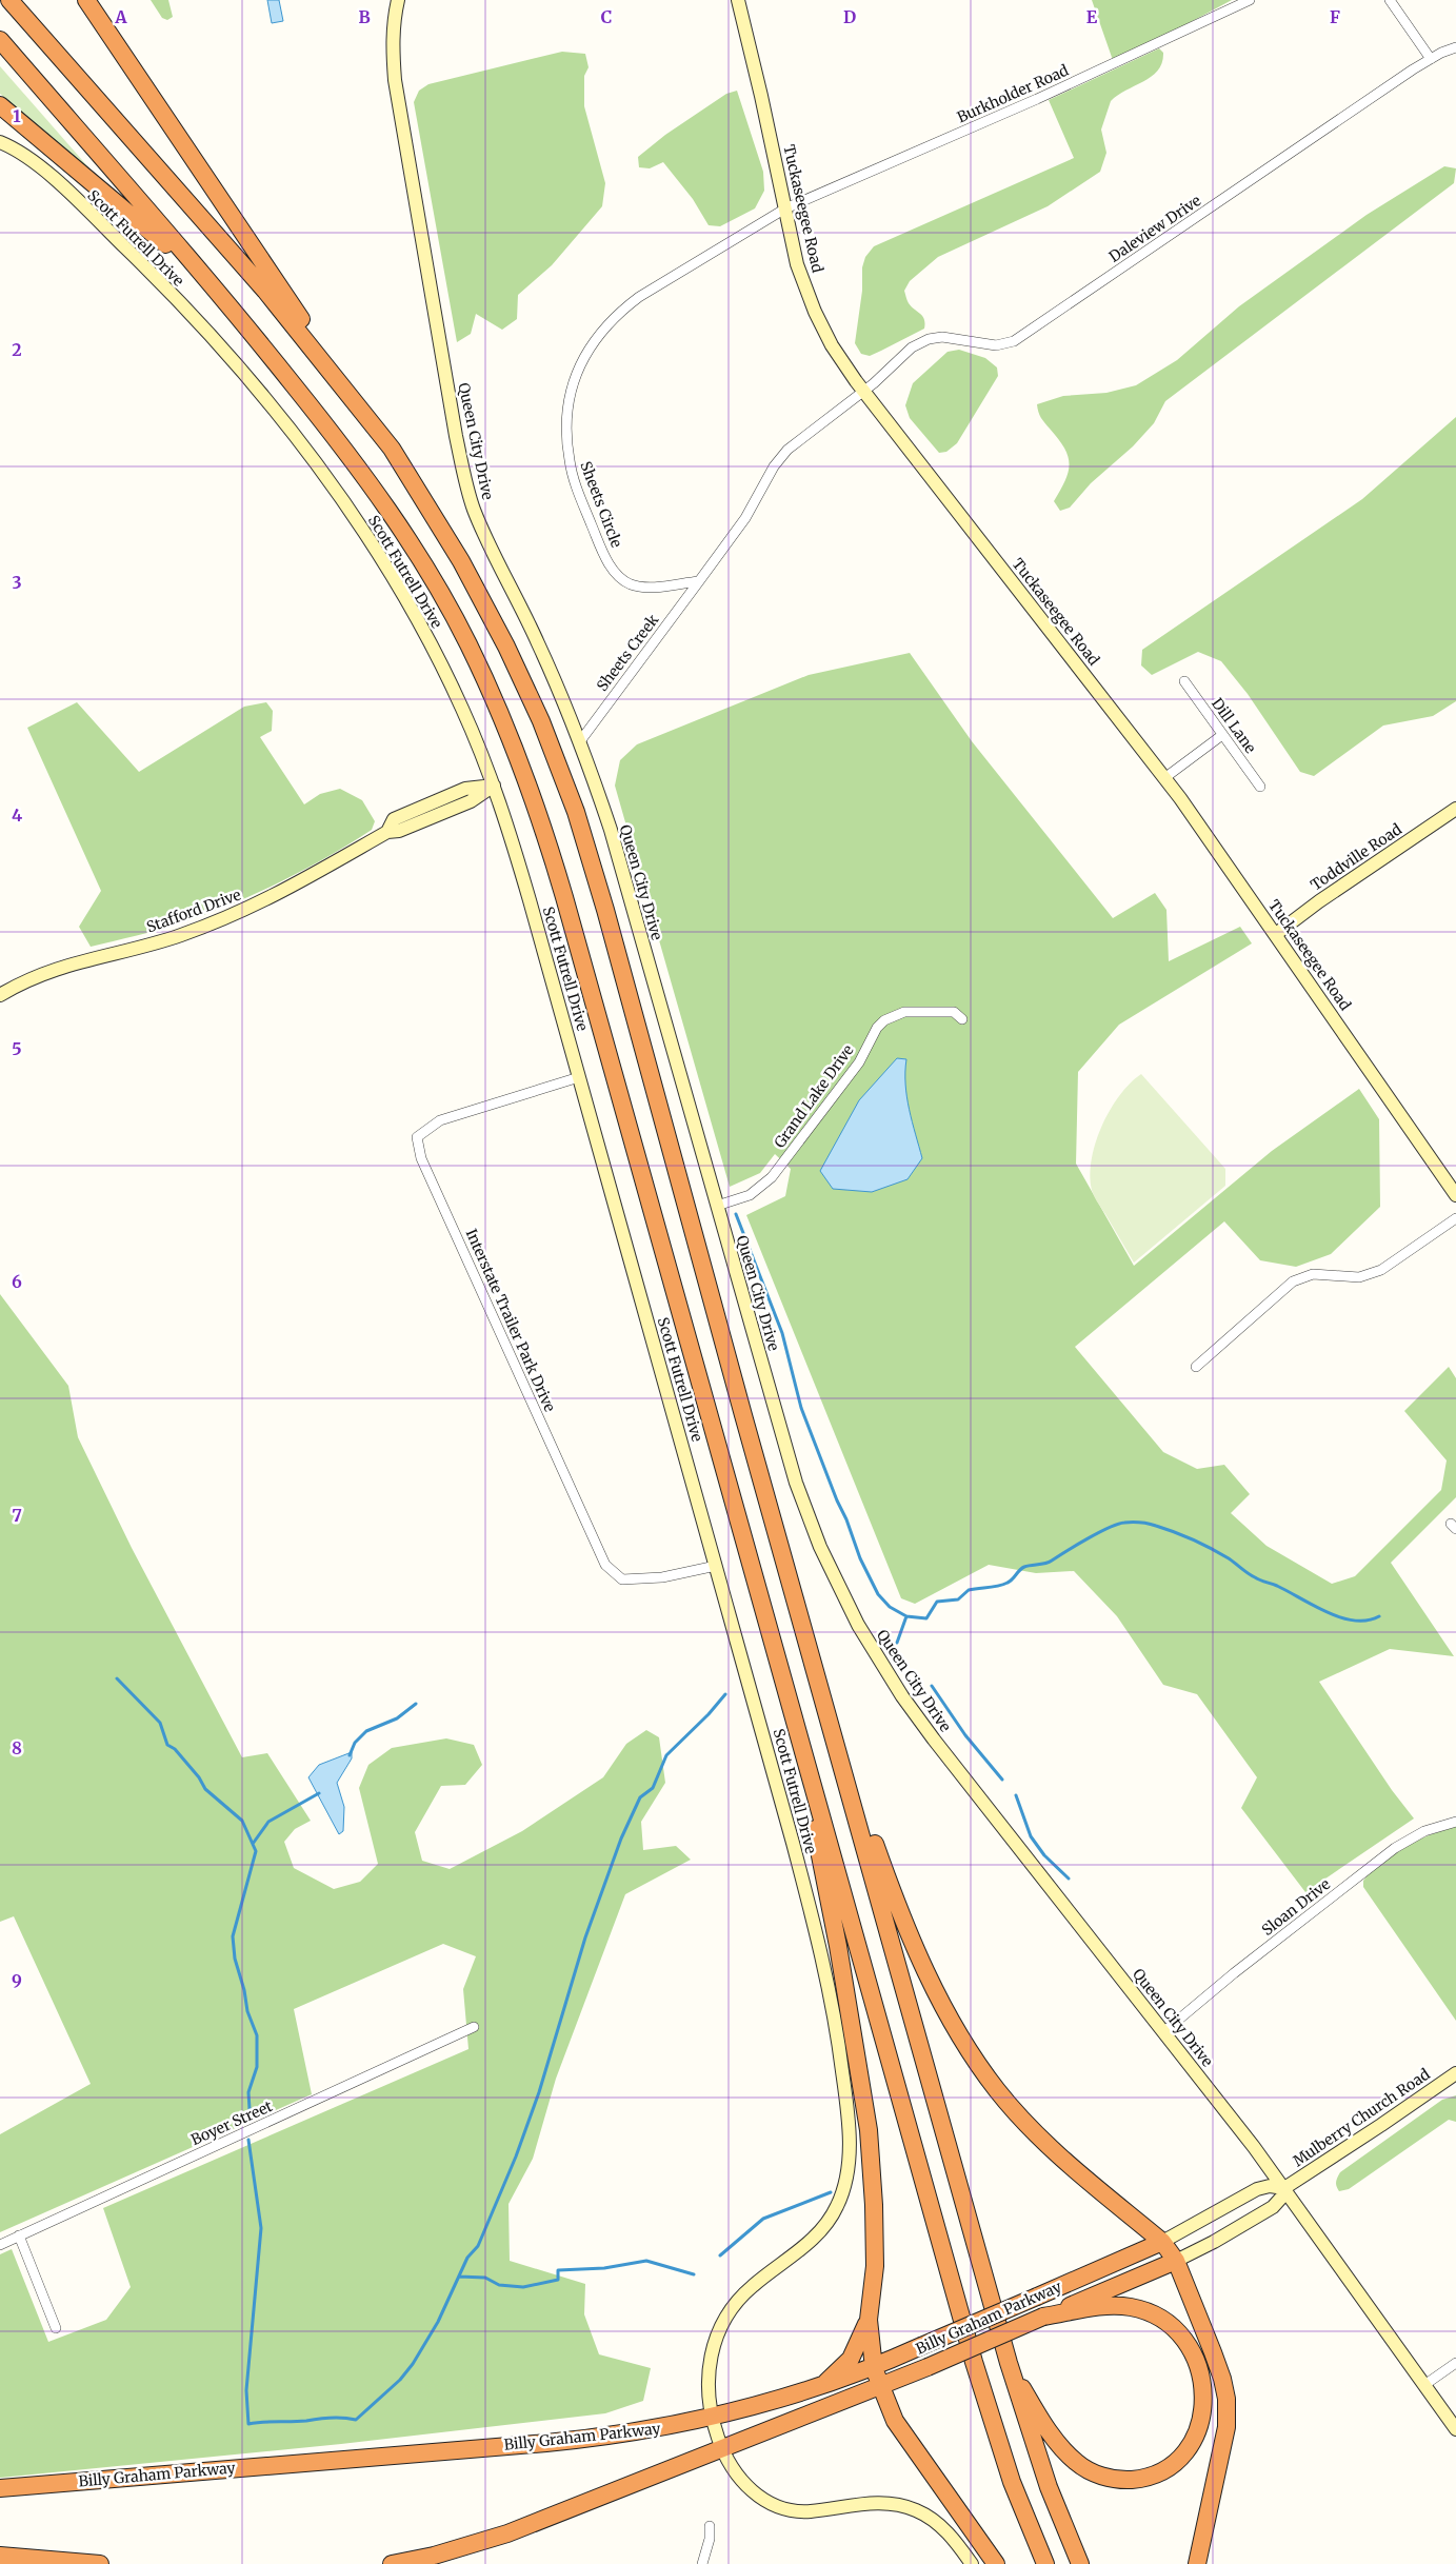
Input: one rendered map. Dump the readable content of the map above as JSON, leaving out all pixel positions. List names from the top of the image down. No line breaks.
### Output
{"streets":{"highway":["Billy Graham Parkway"],"street":["Burkholder Road","Tuckaseegee Road","Daleview Drive","Scott Futrell Drive","Queen City Drive","Sheets Circle","Sheets Creek","Dill Lane","Toddville Road","Stafford Drive","Grand Lake Drive","Interstate Trailer Park Drive","Sloan Drive","Mulberry Church Road","Boyer Street"]},"crossings":[["Burkholder Road","Tuckaseegee Road"],["Burkholder Road","Sheets Circle"],["Tuckaseegee Road","Daleview Drive"],["Tuckaseegee Road","Sheets Circle"],["Tuckaseegee Road","Toddville Road"],["Scott Futrell Drive","Stafford Drive"],["Scott Futrell Drive","Interstate Trailer Park Drive"],["Scott Futrell Drive","Billy Graham Parkway"],["Queen City Drive","Sheets Creek"],["Queen City Drive","Grand Lake Drive"],["Queen City Drive","Sloan Drive"],["Queen City Drive","Mulberry Church Road"],["Sheets Circle","Sheets Creek"],["Mulberry Church Road","Billy Graham Parkway"]],"grid":{"columns":["A","B","C","D","E","F"],"rows":["1","2","3","4","5","6","7","8","9"]}}
